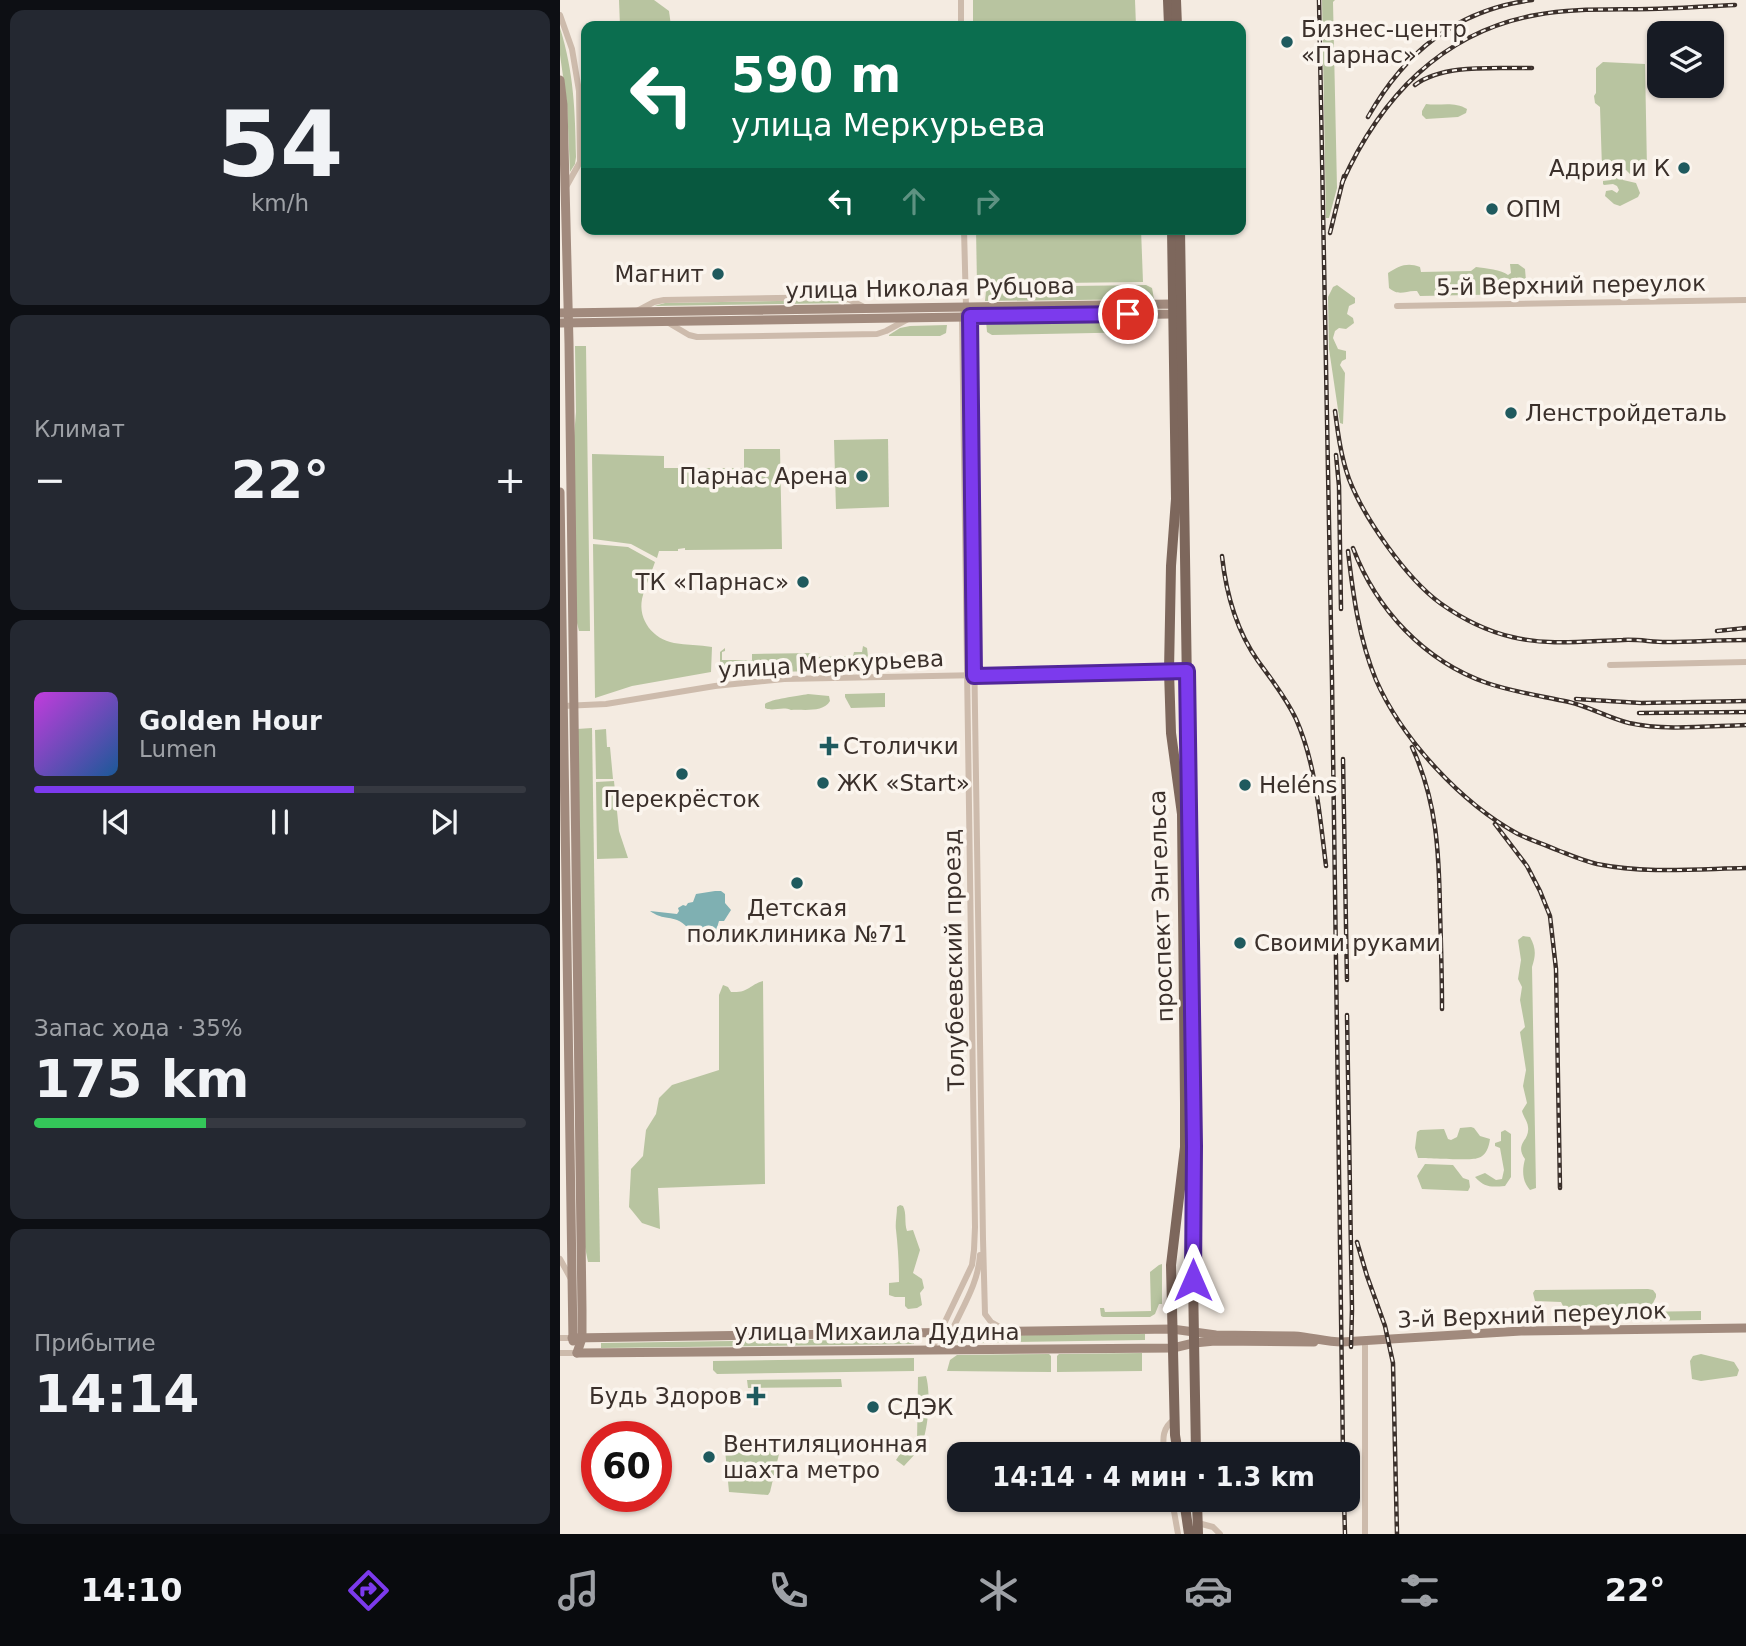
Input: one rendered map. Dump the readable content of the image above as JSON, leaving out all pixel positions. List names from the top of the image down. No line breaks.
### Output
{"streets":{"main road":["проспект Энгельса"],"street":["5-й Верхний переулок","улица Николая Рубцова","улица Меркурьева","Толубеевский проезд","3-й Верхний переулок","улица Михаила Дудина"]},"crossings":[["улица Николая Рубцова","проспект Энгельса"],["улица Николая Рубцова","Толубеевский проезд"],["улица Меркурьева","проспект Энгельса"],["улица Меркурьева","Толубеевский проезд"],["проспект Энгельса","3-й Верхний переулок"],["проспект Энгельса","улица Михаила Дудина"],["Толубеевский проезд","улица Михаила Дудина"],["3-й Верхний переулок","улица Михаила Дудина"]],"places":{"other":["Бизнес-центр «Парнас»","Адрия и К","ОПМ","Магнит","Ленстройдеталь","Парнас Арена","ТК «Парнас»","Перекрёсток","ЖК «Start»","Heléns","Детская поликлиника №71","Своими руками","СДЭК","Вентиляционная шахта метро"],"health":["Столички","Будь Здоров"]},"page":{"tile":[["54","km/h"],"Климат",["Запас хода · 35%","175 km"],["Прибытие","14:14"]],"turn":["590 m","улица Меркурьева"],"heat":["−","22°","+"],"song":["Golden Hour","Lumen"],"limit":"60","trip":"14:14 · 4 мин · 1.3 km","tabs":["14:10","22°"]}}
